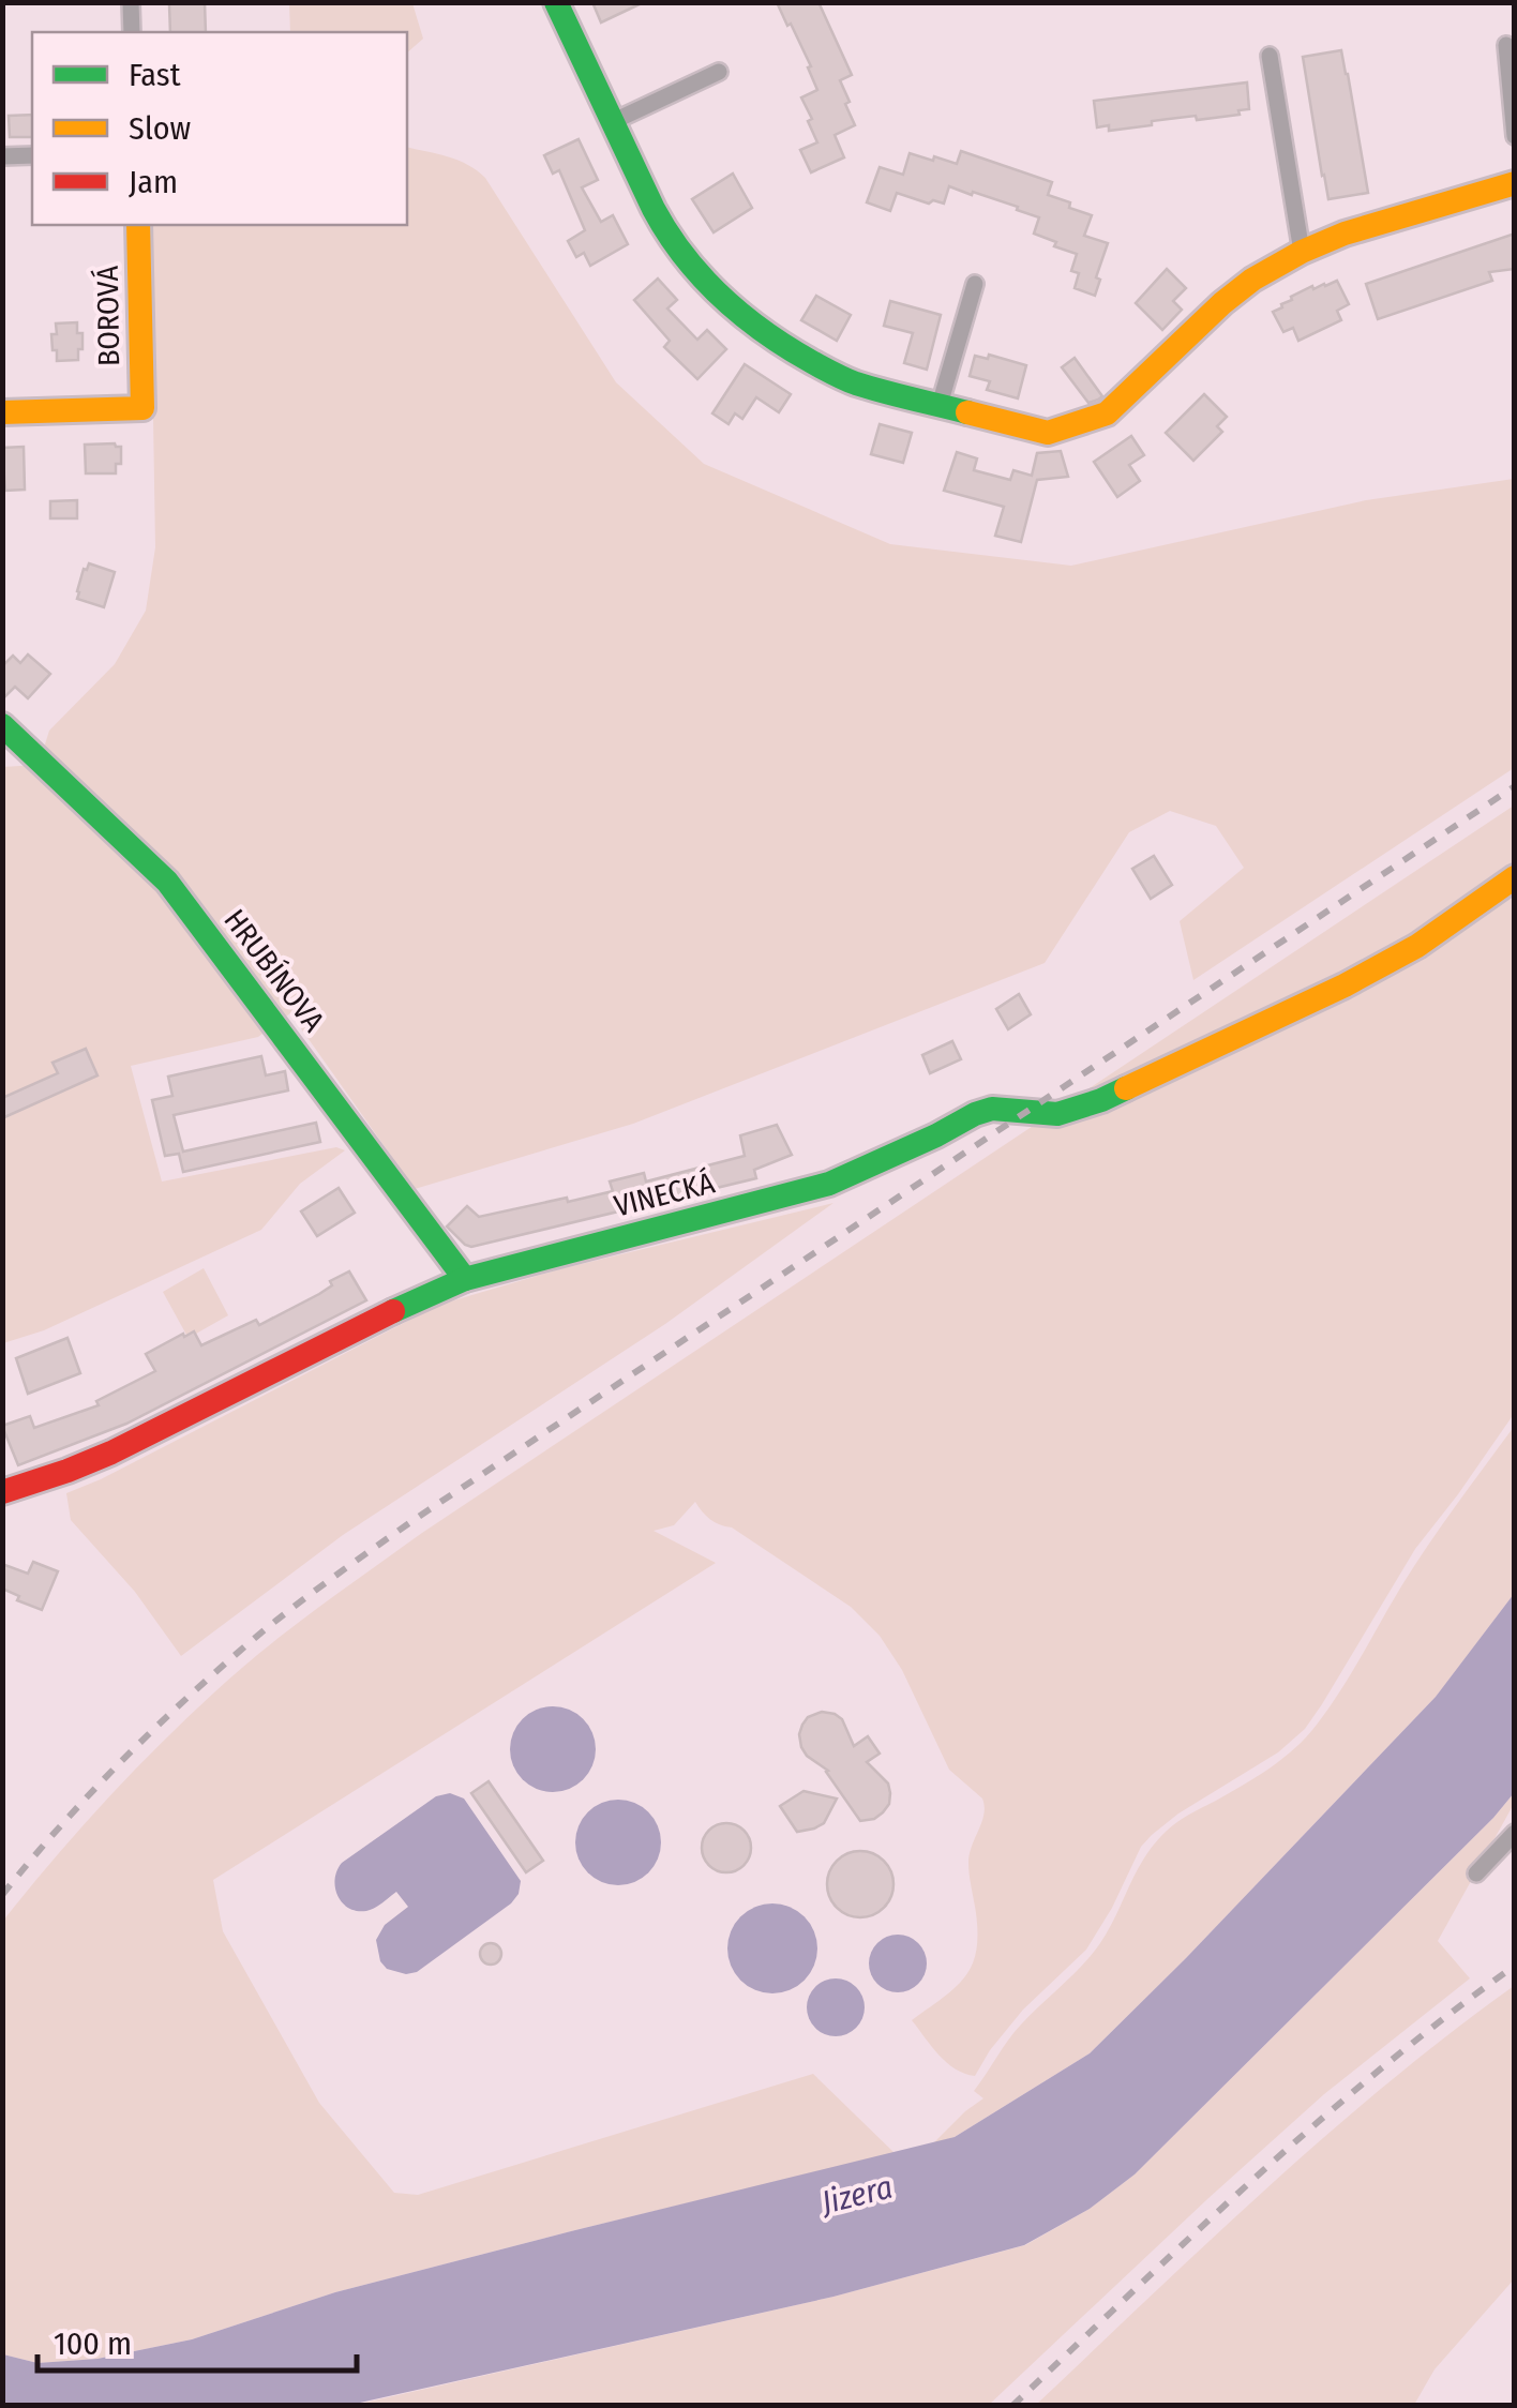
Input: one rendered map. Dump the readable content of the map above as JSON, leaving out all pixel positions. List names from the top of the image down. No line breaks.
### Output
{"streets":{"street":["BOROVÁ","HRUBÍNOVA","VINECKÁ"]},"crossings":[["HRUBÍNOVA","VINECKÁ"]],"water":["Jizera"],"legend":["Fast","Slow","Jam"],"scale_bar":"100 m"}
